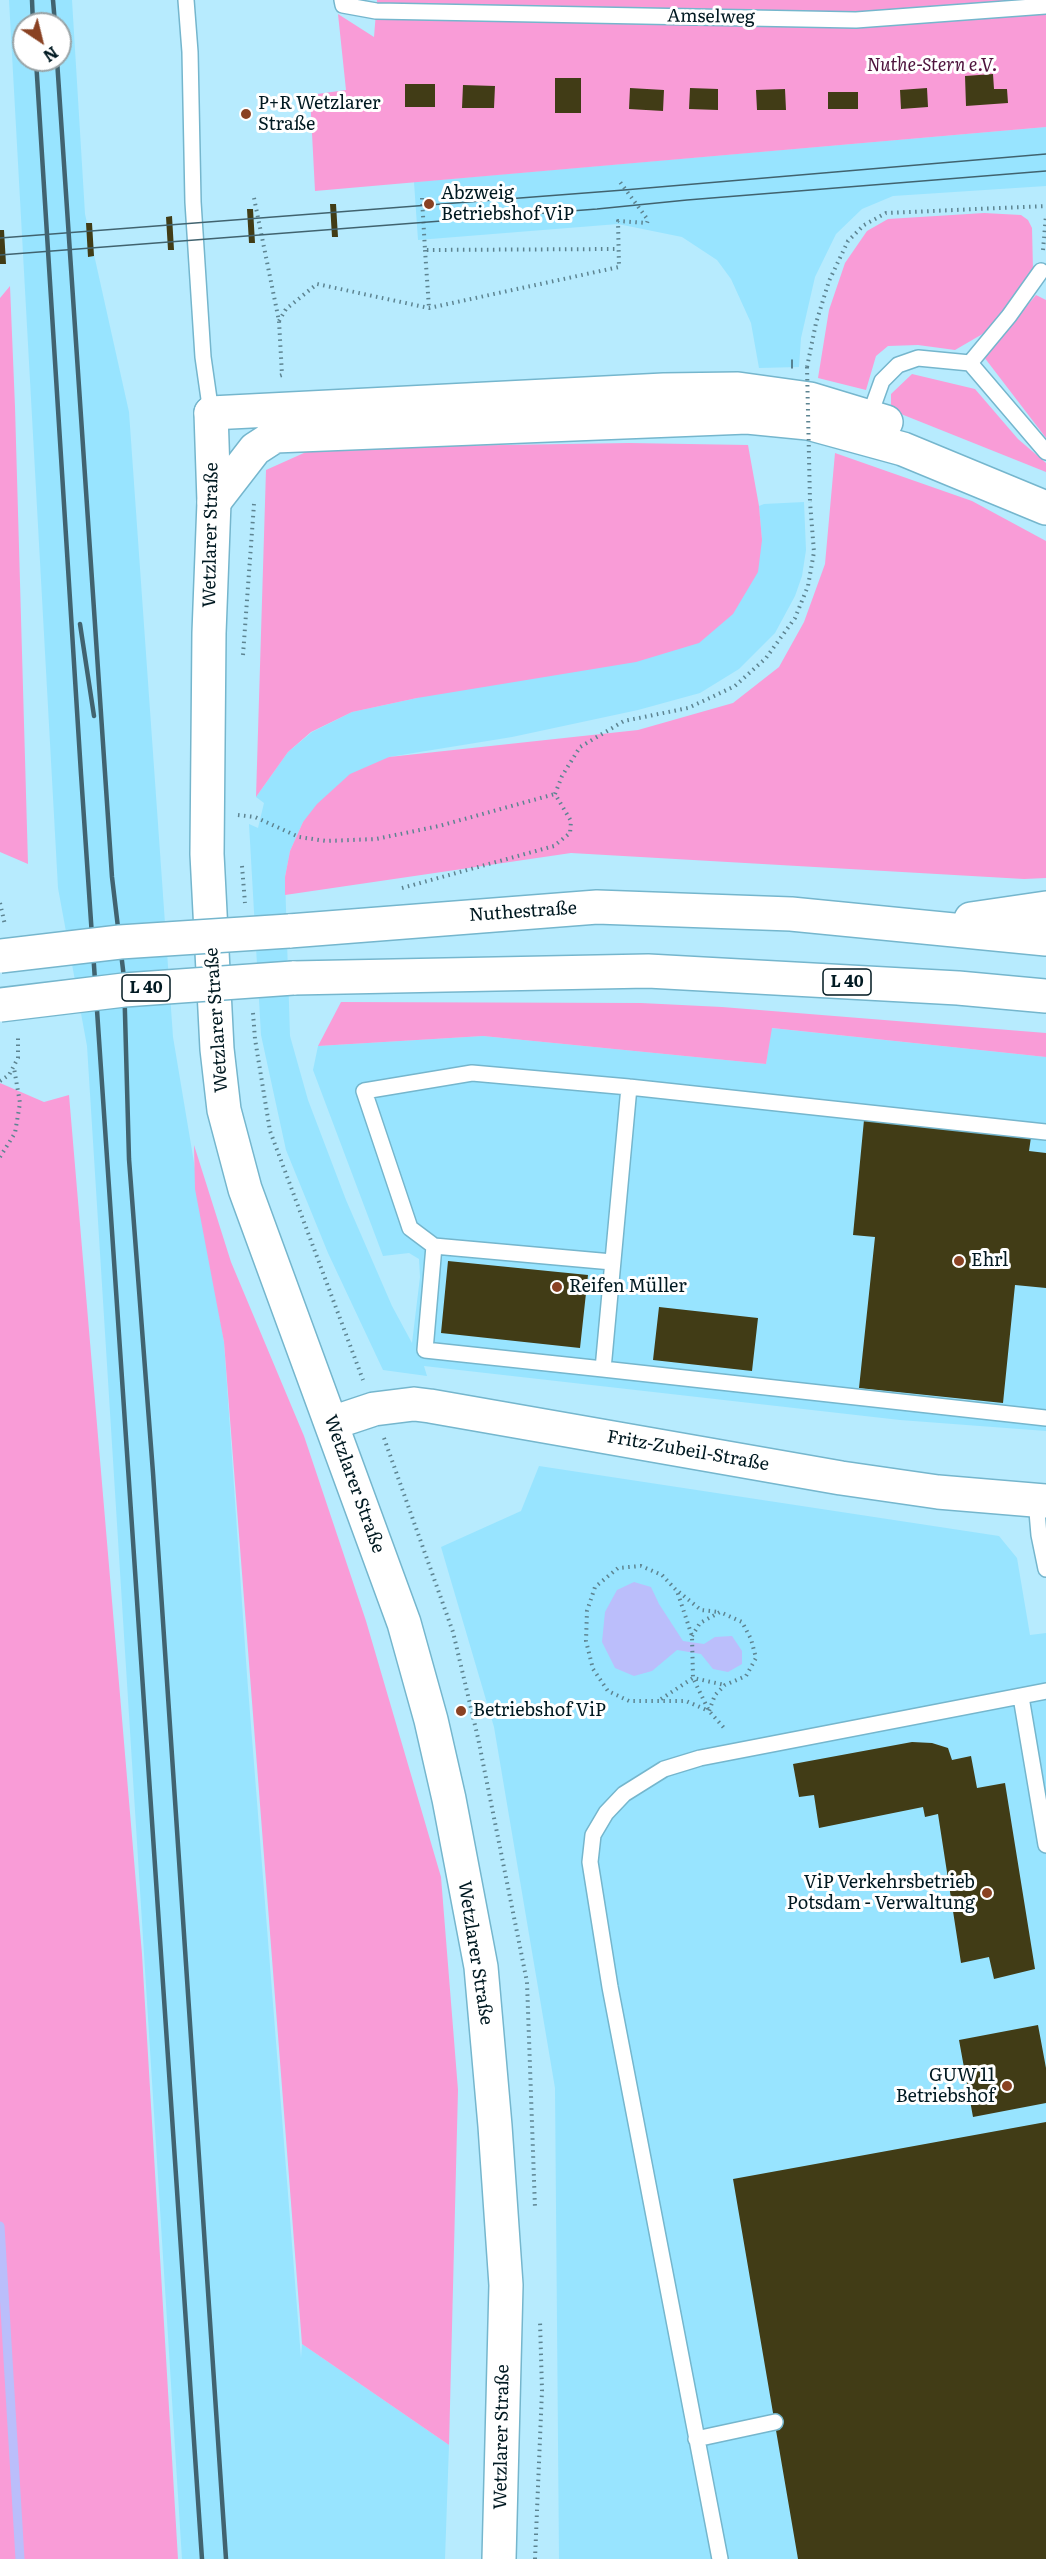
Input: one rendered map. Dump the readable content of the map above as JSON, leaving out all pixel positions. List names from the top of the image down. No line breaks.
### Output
{"streets":{"main road":["Wetzlarer Straße","Nuthestraße","L 40","Fritz-Zubeil-Straße"],"lane":["Amselweg"]},"crossings":[["Wetzlarer Straße","Fritz-Zubeil-Straße"]],"parks":["Nuthe-Stern e.V."],"places":["P+R Wetzlarer Straße","Abzweig Betriebshof ViP","Ehrl","Reifen Müller","Betriebshof ViP","ViP Verkehrsbetrieb Potsdam - Verwaltung","GUW 11 Betriebshof"],"north":"bottom right"}
